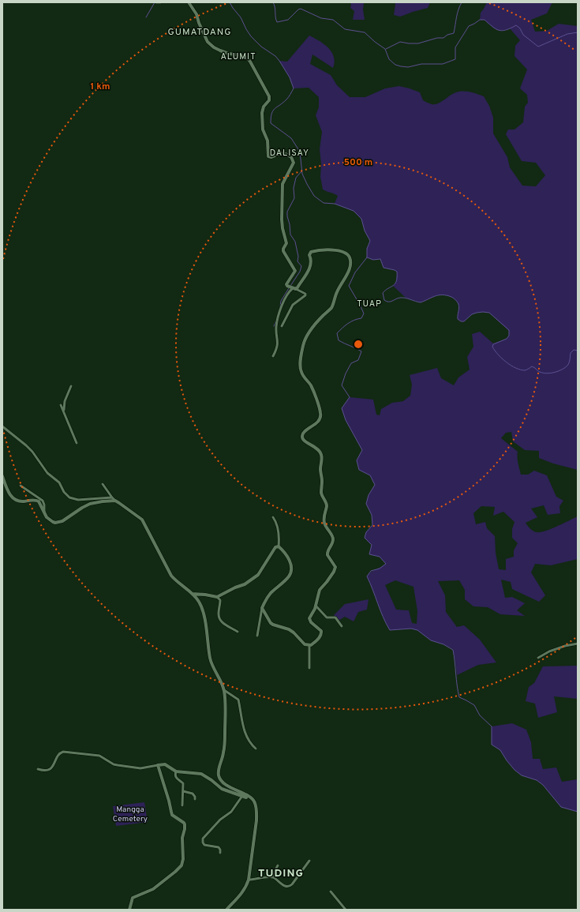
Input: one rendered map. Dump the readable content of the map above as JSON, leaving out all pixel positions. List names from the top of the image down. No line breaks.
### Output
{"districts":["GUMATDANG","ALUMIT","DALISAY","TUAP","TUDING"],"parks":["Mangga Cemetery"],"rings":["1 km","500 m"]}
